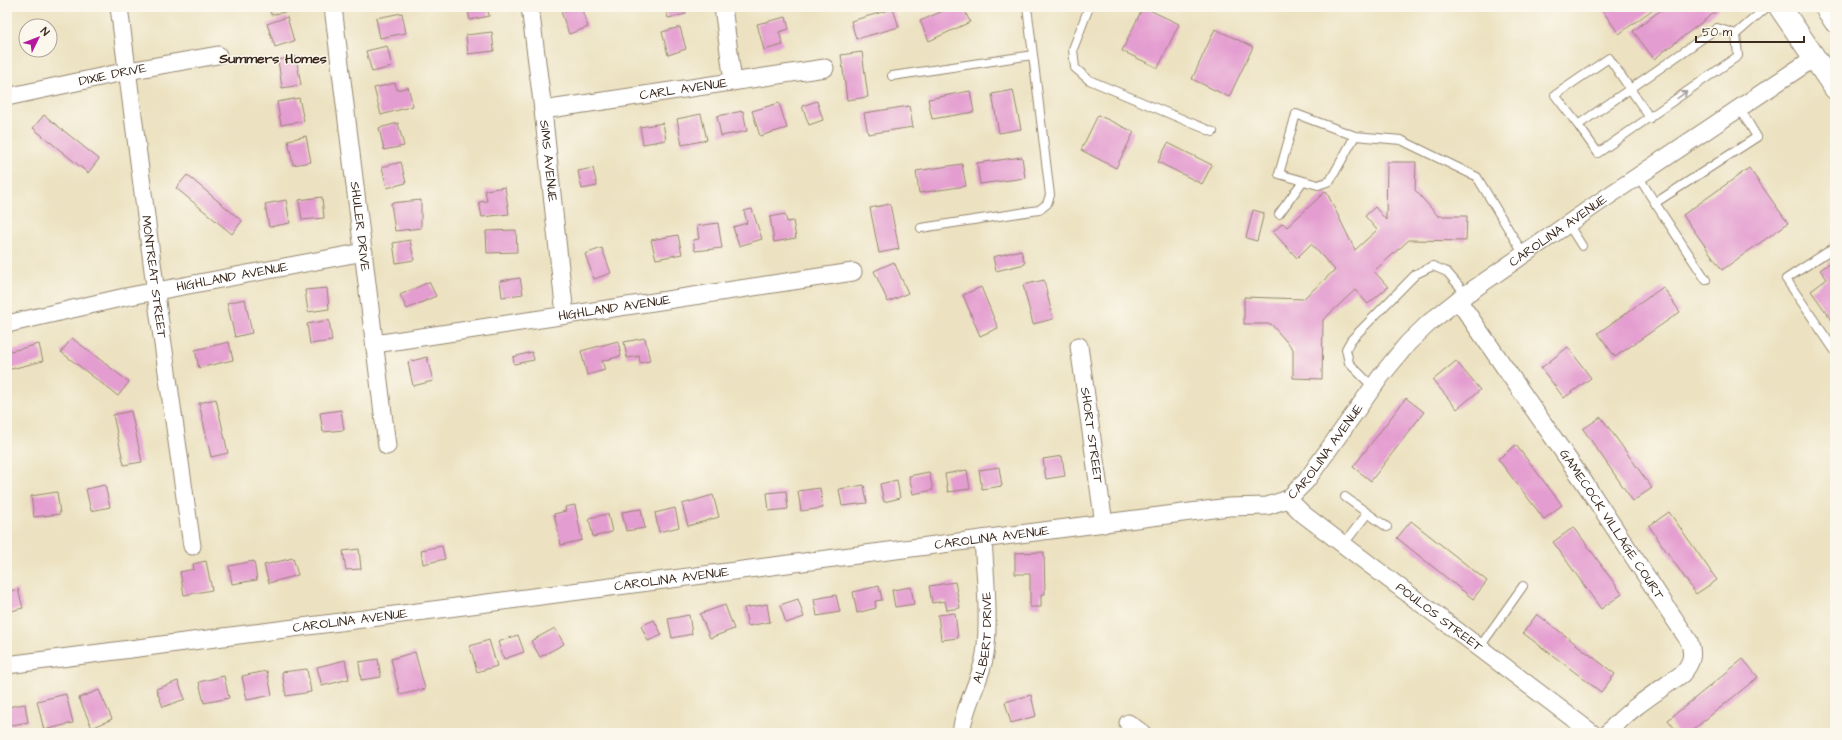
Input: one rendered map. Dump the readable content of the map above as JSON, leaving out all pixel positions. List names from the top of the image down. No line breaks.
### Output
{"streets":{"street":["DIXIE DRIVE","CARL AVENUE","SIMS AVENUE","SHULER DRIVE","CAROLINA AVENUE","MONTREAT STREET","HIGHLAND AVENUE","SHORT STREET","GAMECOCK VILLAGE COURT","POULOS STREET","ALBERT DRIVE"]},"crossings":[["DIXIE DRIVE","MONTREAT STREET"],["CARL AVENUE","SIMS AVENUE"],["SIMS AVENUE","HIGHLAND AVENUE"],["SHULER DRIVE","HIGHLAND AVENUE"],["CAROLINA AVENUE","SHORT STREET"],["CAROLINA AVENUE","GAMECOCK VILLAGE COURT"],["CAROLINA AVENUE","POULOS STREET"],["CAROLINA AVENUE","ALBERT DRIVE"],["MONTREAT STREET","HIGHLAND AVENUE"]],"districts":["Summers Homes"],"scale_bar":"50 m","north":"top right"}
